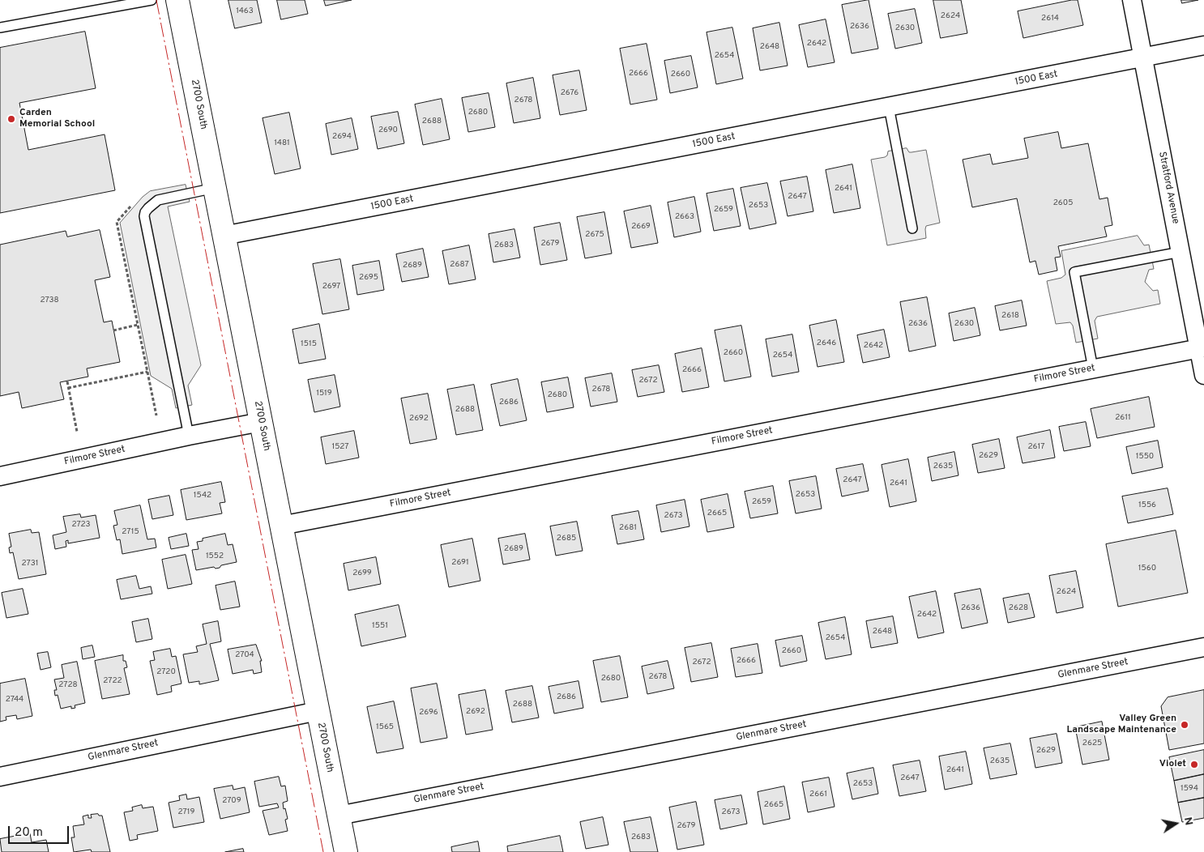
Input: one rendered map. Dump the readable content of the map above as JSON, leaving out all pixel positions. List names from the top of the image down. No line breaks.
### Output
{"streets":{"street":["1500 East","2700 South","Stratford Avenue","Filmore Street","Glenmare Street"]},"crossings":[["1500 East","2700 South"],["1500 East","Stratford Avenue"],["2700 South","Filmore Street"],["2700 South","Glenmare Street"],["Stratford Avenue","Filmore Street"]],"places":["Carden Memorial School","Valley Green Landscape Maintenance","Violet"],"house_numbers":["1463","2624","2614","2636","2630","2642","2648","2654","2666","2660","2676","2678","2680","2688","2690","2694","1481","2641","2647","2605","2653","2659","2663","2669","2675","2679","2683","2687","2689","2695","2697","2738","2618","2636","2630","2646","1515","2642","2660","2654","2666","2672","2678","1519","2680","2686","2688","2611","2692","1527","2617","2629","1550","2635","2647","2641","2653","1542","2659","1556","2665","2673","2723","2681","2715","2685","2689","1552","2691","2731","1560","2699","2624","2636","2628","2642","1551","2648","2654","2660","2704","2666","2672","2720","2678","2680","2722","2728","2686","2744","2688","2692","2696","1565","2625","2629","2635","2641","2647","2653","1594","2661","2709","2665","2719","2673","2679","2683"],"scale_bar":"20 m","north":"right"}
